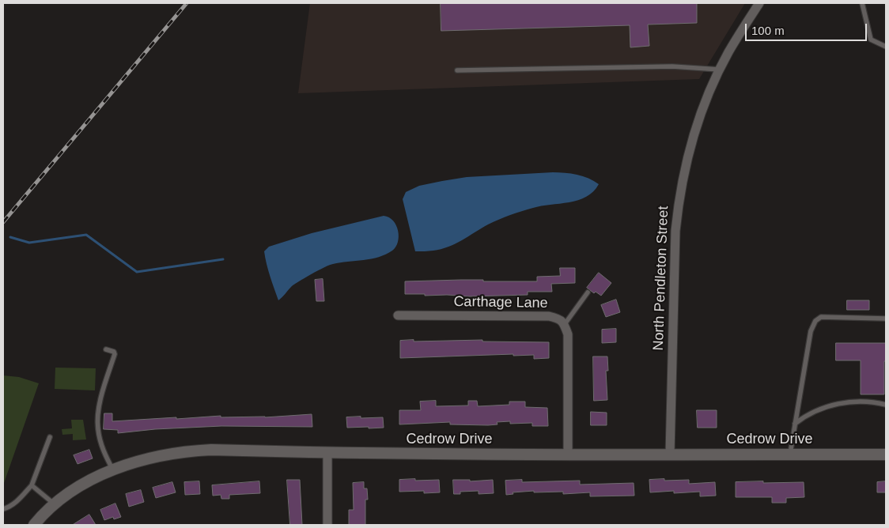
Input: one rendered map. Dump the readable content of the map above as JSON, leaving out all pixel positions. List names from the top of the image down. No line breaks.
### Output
{"streets":{"street":["North Pendleton Street","Carthage Lane","Cedrow Drive"]},"crossings":[["North Pendleton Street","Cedrow Drive"],["Carthage Lane","Cedrow Drive"]],"scale_bar":"100 m"}
